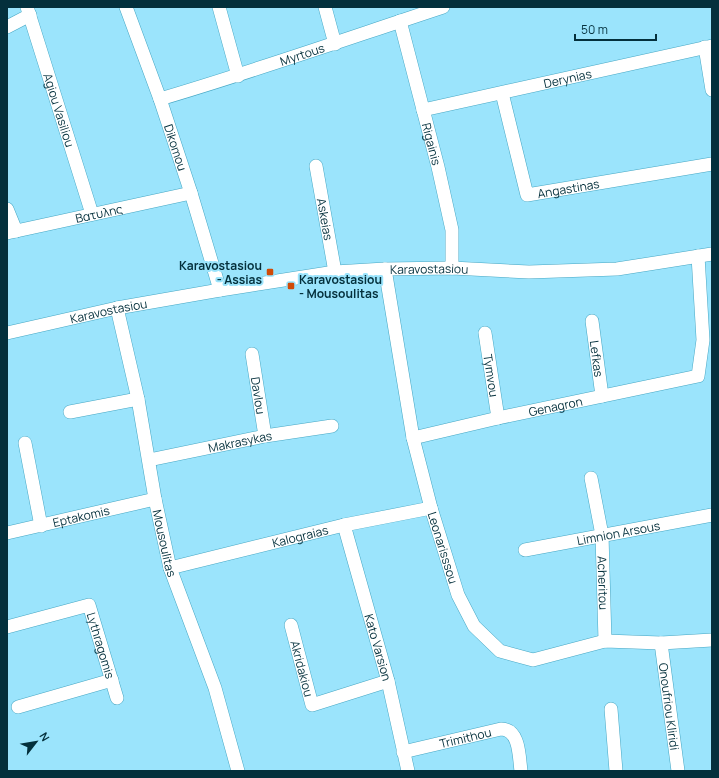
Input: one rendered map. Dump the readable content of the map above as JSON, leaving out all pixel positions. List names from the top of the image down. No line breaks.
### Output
{"streets":{"street":["Myrtous","Derynias","Agiou Vasiliou","Rigainis","Dikomou","Angastinas","Βατυλης","Askeias","Karavostasiou","Lefkas","Tymvou","Davlou","Genagron","Makrasykas","Eptakomis","Limnion Arsous","Kalograias","Mousoulitas","Leonarisssou","Acheritou","Lythragomis","Kato Varsion","Akridakiou","Onoufriou Kliridi","Trimithou"]},"crossings":[["Myrtous","Rigainis"],["Myrtous","Dikomou"],["Derynias","Rigainis"],["Derynias","Angastinas"],["Agiou Vasiliou","Βατυλης"],["Rigainis","Karavostasiou"],["Dikomou","Βατυλης"],["Dikomou","Karavostasiou"],["Askeias","Karavostasiou"],["Karavostasiou","Mousoulitas"],["Karavostasiou","Leonarisssou"],["Lefkas","Genagron"],["Tymvou","Genagron"],["Davlou","Makrasykas"],["Genagron","Leonarisssou"],["Makrasykas","Mousoulitas"],["Eptakomis","Mousoulitas"],["Limnion Arsous","Acheritou"],["Kalograias","Mousoulitas"],["Kalograias","Leonarisssou"],["Kalograias","Kato Varsion"],["Leonarisssou","Acheritou"],["Leonarisssou","Onoufriou Kliridi"],["Kato Varsion","Akridakiou"],["Kato Varsion","Trimithou"]],"places":{"transit":["Karavostasiou - Assias","Karavostasiou - Mousoulitas"]},"scale_bar":"50 m","north":"top right"}
